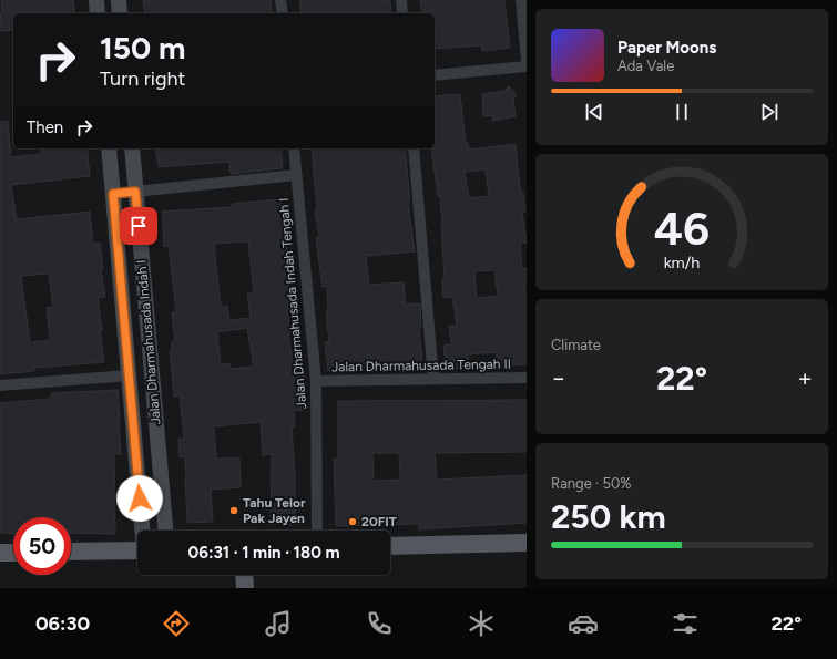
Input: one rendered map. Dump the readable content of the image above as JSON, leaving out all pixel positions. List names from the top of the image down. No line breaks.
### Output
{"streets":{"main road":["Jalan Dharmahusada Indah I"],"street":["Jalan Dharmahusada Indah Tengah I","Jalan Dharmahusada Tengah II"]},"crossings":[["Jalan Dharmahusada Indah Tengah I","Jalan Dharmahusada Tengah II"]],"places":["Tahu Telor Pak Jayen","20FIT"],"page":{"turn":["150 m","Turn right"],"song":["Paper Moons","Ada Vale"],"then":"Then","tile":["Climate",["Range · 50%","250 km"]],"heat":["−","22°","+"],"limit":"50","trip":"06:31 · 1 min · 180 m","tabs":["06:30","22°"],"gauge":["46","km/h"]}}
